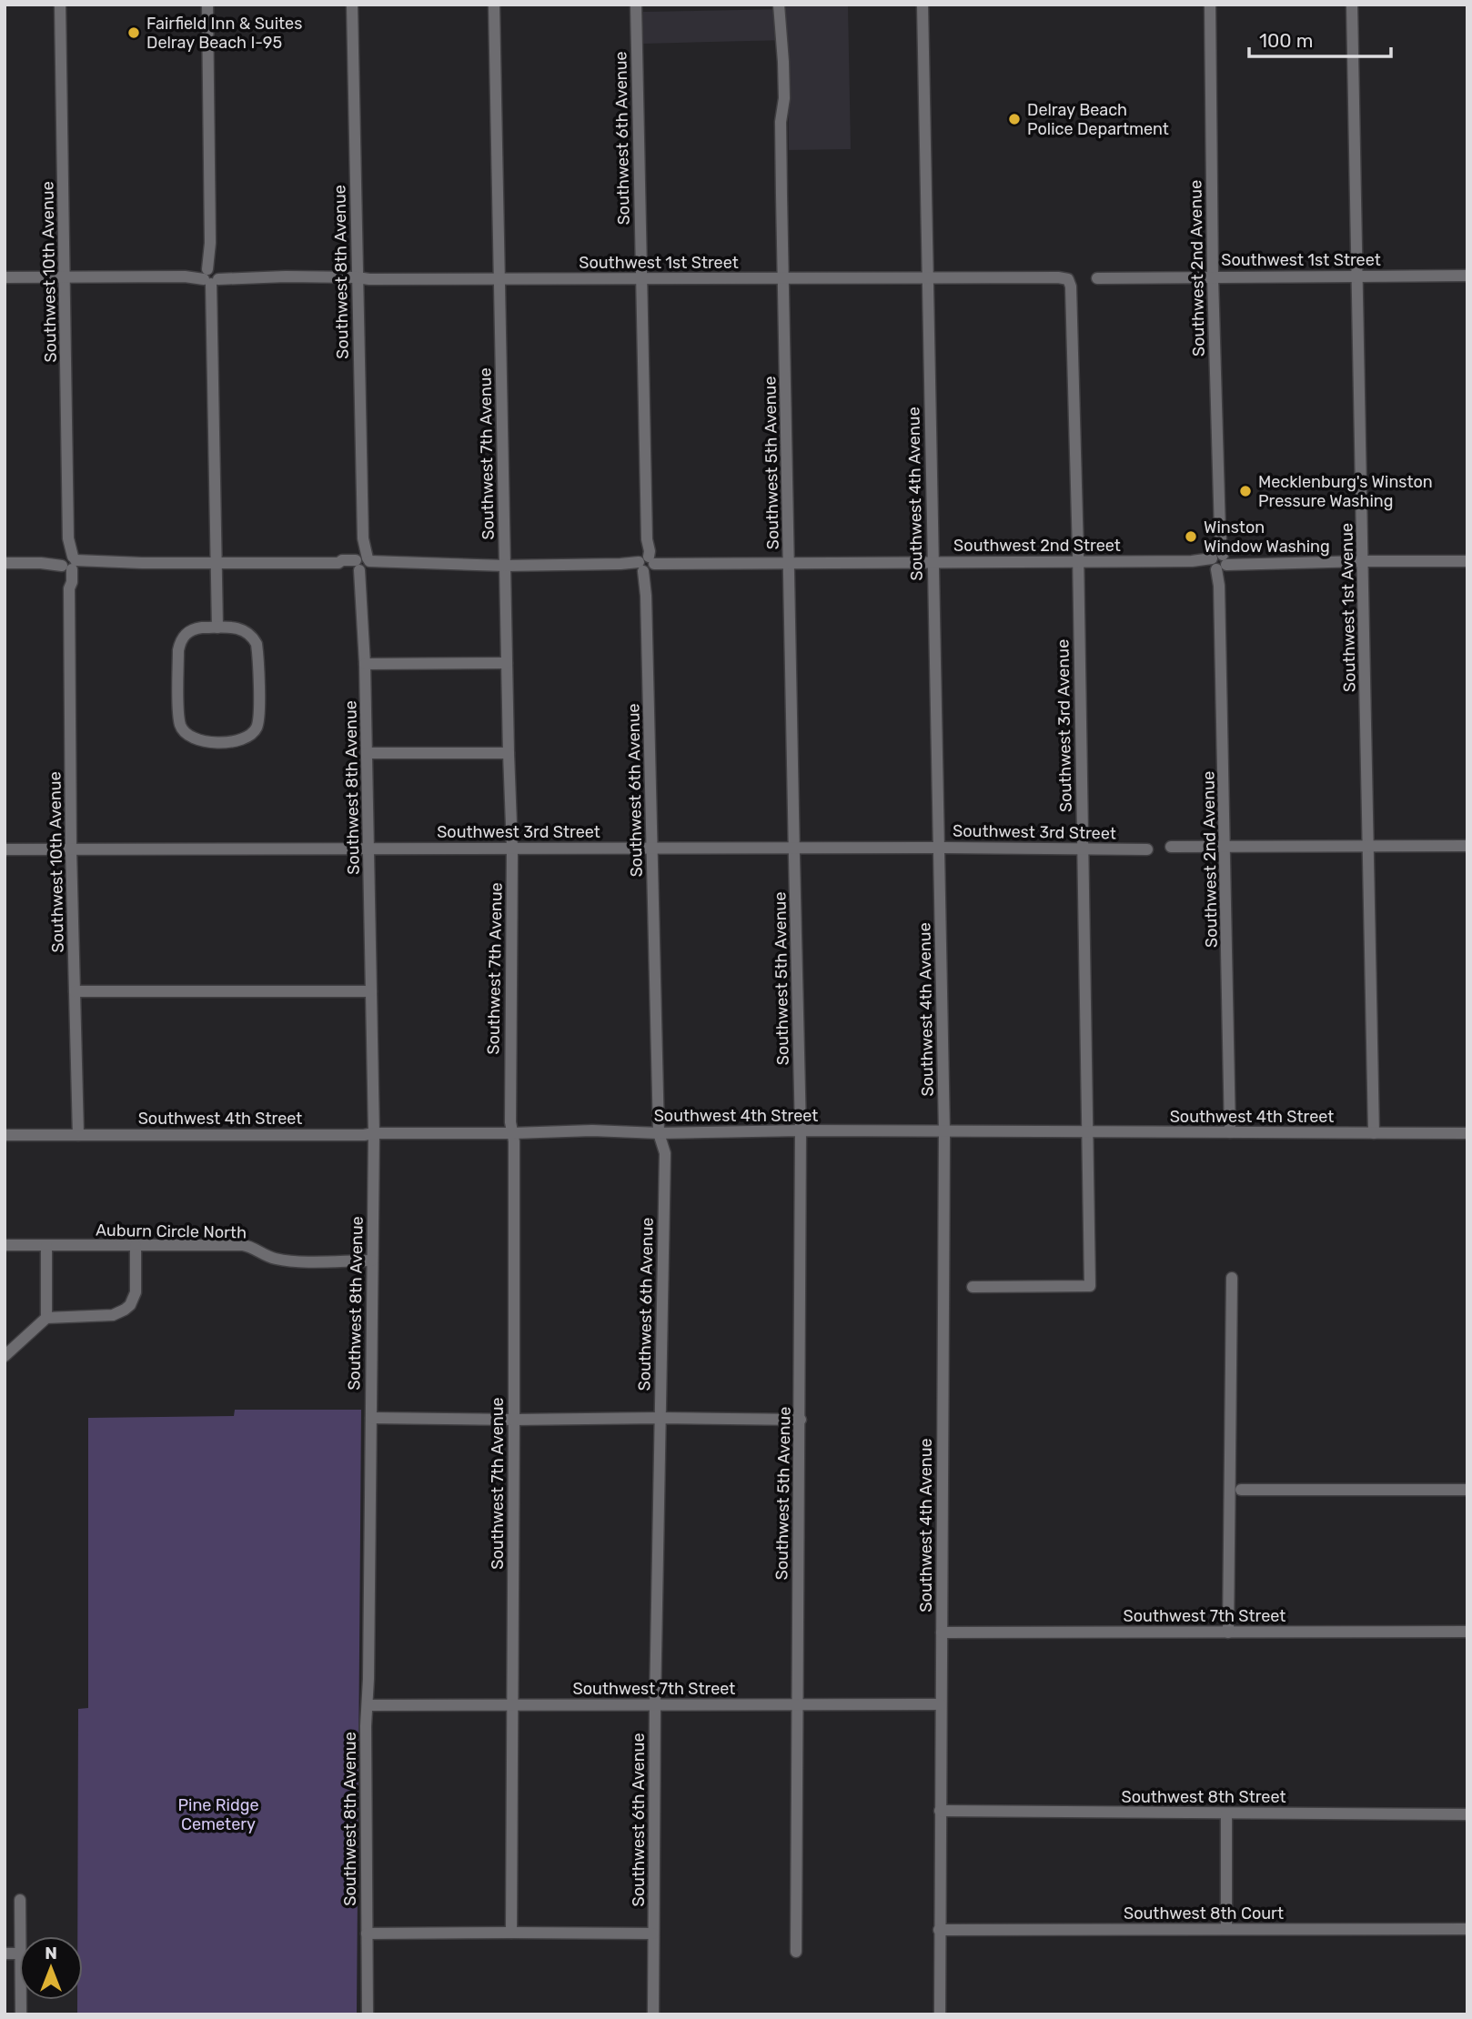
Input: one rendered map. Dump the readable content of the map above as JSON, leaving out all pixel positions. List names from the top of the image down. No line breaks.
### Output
{"streets":{"street":["Southwest 6th Avenue","Southwest 1st Street","Southwest 2nd Avenue","Southwest 10th Avenue","Southwest 8th Avenue","Southwest 7th Avenue","Southwest 5th Avenue","Southwest 4th Avenue","Southwest 2nd Street","Southwest 1st Avenue","Southwest 3rd Avenue","Southwest 3rd Street","Southwest 4th Street","Auburn Circle North","Southwest 7th Street","Southwest 8th Street","Southwest 8th Court"]},"crossings":[["Southwest 6th Avenue","Southwest 1st Street"],["Southwest 6th Avenue","Southwest 2nd Street"],["Southwest 6th Avenue","Southwest 3rd Street"],["Southwest 6th Avenue","Southwest 4th Street"],["Southwest 6th Avenue","Southwest 7th Street"],["Southwest 1st Street","Southwest 2nd Avenue"],["Southwest 1st Street","Southwest 10th Avenue"],["Southwest 1st Street","Southwest 8th Avenue"],["Southwest 1st Street","Southwest 7th Avenue"],["Southwest 1st Street","Southwest 5th Avenue"],["Southwest 1st Street","Southwest 4th Avenue"],["Southwest 1st Street","Southwest 1st Avenue"],["Southwest 1st Street","Southwest 3rd Avenue"],["Southwest 2nd Avenue","Southwest 2nd Street"],["Southwest 2nd Avenue","Southwest 4th Street"],["Southwest 10th Avenue","Southwest 2nd Street"],["Southwest 10th Avenue","Southwest 3rd Street"],["Southwest 10th Avenue","Southwest 4th Street"],["Southwest 8th Avenue","Southwest 2nd Street"],["Southwest 8th Avenue","Southwest 3rd Street"],["Southwest 8th Avenue","Southwest 4th Street"],["Southwest 8th Avenue","Auburn Circle North"],["Southwest 8th Avenue","Southwest 7th Street"],["Southwest 7th Avenue","Southwest 2nd Street"],["Southwest 7th Avenue","Southwest 3rd Street"],["Southwest 7th Avenue","Southwest 4th Street"],["Southwest 7th Avenue","Southwest 7th Street"],["Southwest 5th Avenue","Southwest 2nd Street"],["Southwest 5th Avenue","Southwest 3rd Street"],["Southwest 5th Avenue","Southwest 4th Street"],["Southwest 5th Avenue","Southwest 7th Street"],["Southwest 4th Avenue","Southwest 2nd Street"],["Southwest 4th Avenue","Southwest 3rd Street"],["Southwest 4th Avenue","Southwest 4th Street"],["Southwest 4th Avenue","Southwest 7th Street"],["Southwest 4th Avenue","Southwest 8th Street"],["Southwest 4th Avenue","Southwest 8th Court"],["Southwest 2nd Street","Southwest 1st Avenue"],["Southwest 2nd Street","Southwest 3rd Avenue"],["Southwest 1st Avenue","Southwest 4th Street"],["Southwest 3rd Avenue","Southwest 3rd Street"],["Southwest 3rd Avenue","Southwest 4th Street"]],"parks":["Pine Ridge Cemetery"],"places":["Fairfield Inn & Suites Delray Beach I-95","Delray Beach Police Department","Mecklenburg's Winston Pressure Washing","Winston Window Washing"],"scale_bar":"100 m","north":"top"}
